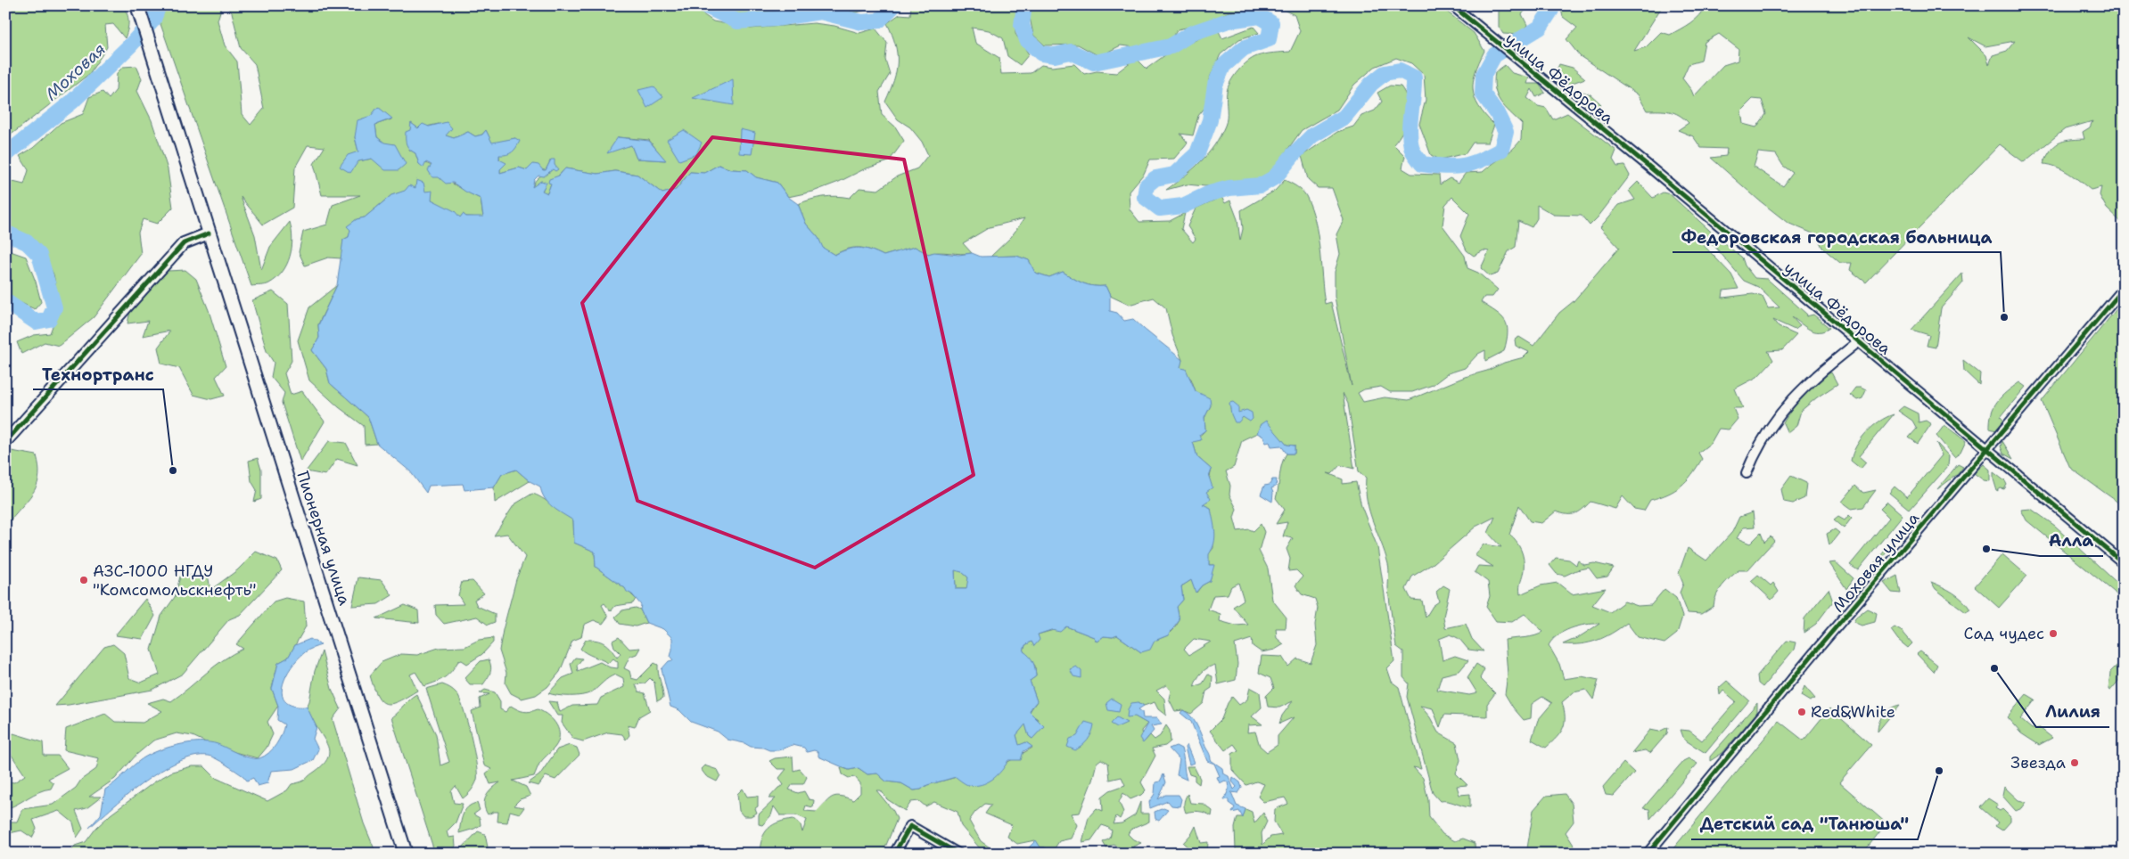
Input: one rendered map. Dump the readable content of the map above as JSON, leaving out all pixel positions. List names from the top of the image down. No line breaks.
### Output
{"streets":{"main road":["Пионерная улица"],"street":["улица Фёдорова","Моховая улица"]},"crossings":[["улица Фёдорова","Моховая улица"]],"water":["Моховая"],"places":["Федоровская городская больница","Технортранс","Алла","АЗС-1000 НГДУ \"Комсомольскнефть\"","Сад чудес","Лилия","Red&White","Звезда","Детский сад \"Танюша\""]}
